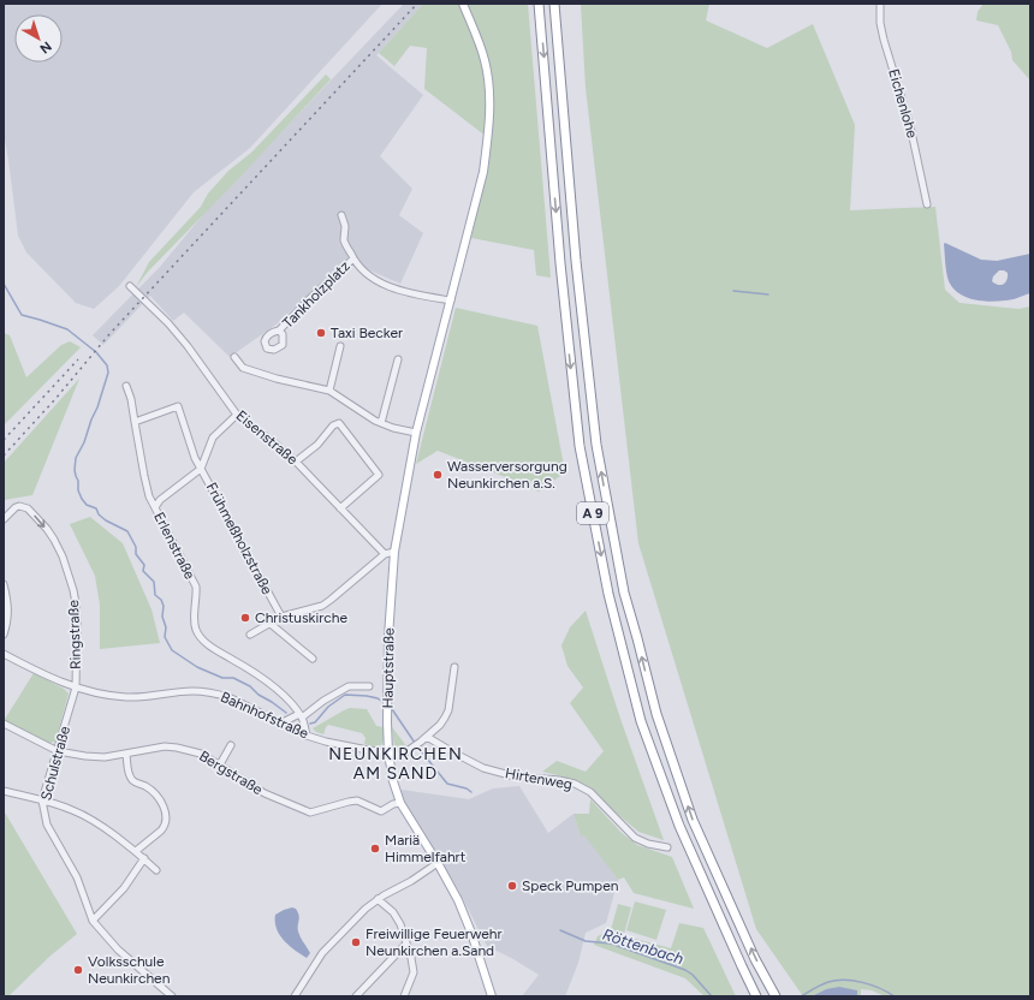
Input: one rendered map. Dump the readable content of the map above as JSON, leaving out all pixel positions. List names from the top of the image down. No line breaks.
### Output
{"streets":{"highway":["A 9"],"main road":["Hauptstraße"],"street":["Eichenlohe","Tankholzplatz","Eisenstraße","Frühmeßholzstraße","Erlenstraße","Ringstraße","Bahnhofstraße","Schulstraße","Bergstraße","Hirtenweg"]},"crossings":[["Eisenstraße","Frühmeßholzstraße"],["Erlenstraße","Bahnhofstraße"],["Ringstraße","Bahnhofstraße"],["Ringstraße","Schulstraße"],["Hauptstraße","Bahnhofstraße"],["Hauptstraße","Bergstraße"],["Bahnhofstraße","Schulstraße"],["Bahnhofstraße","Hirtenweg"],["Schulstraße","Bergstraße"]],"one_way":["Ringstraße"],"districts":["NEUNKIRCHEN AM SAND"],"water":["Röttenbach"],"places":["Taxi Becker","Wasserversorgung Neunkirchen a.S.","Christuskirche","Mariä Himmelfahrt","Speck Pumpen","Freiwillige Feuerwehr Neunkirchen a.Sand","Volksschule Neunkirchen"],"north":"bottom right"}
